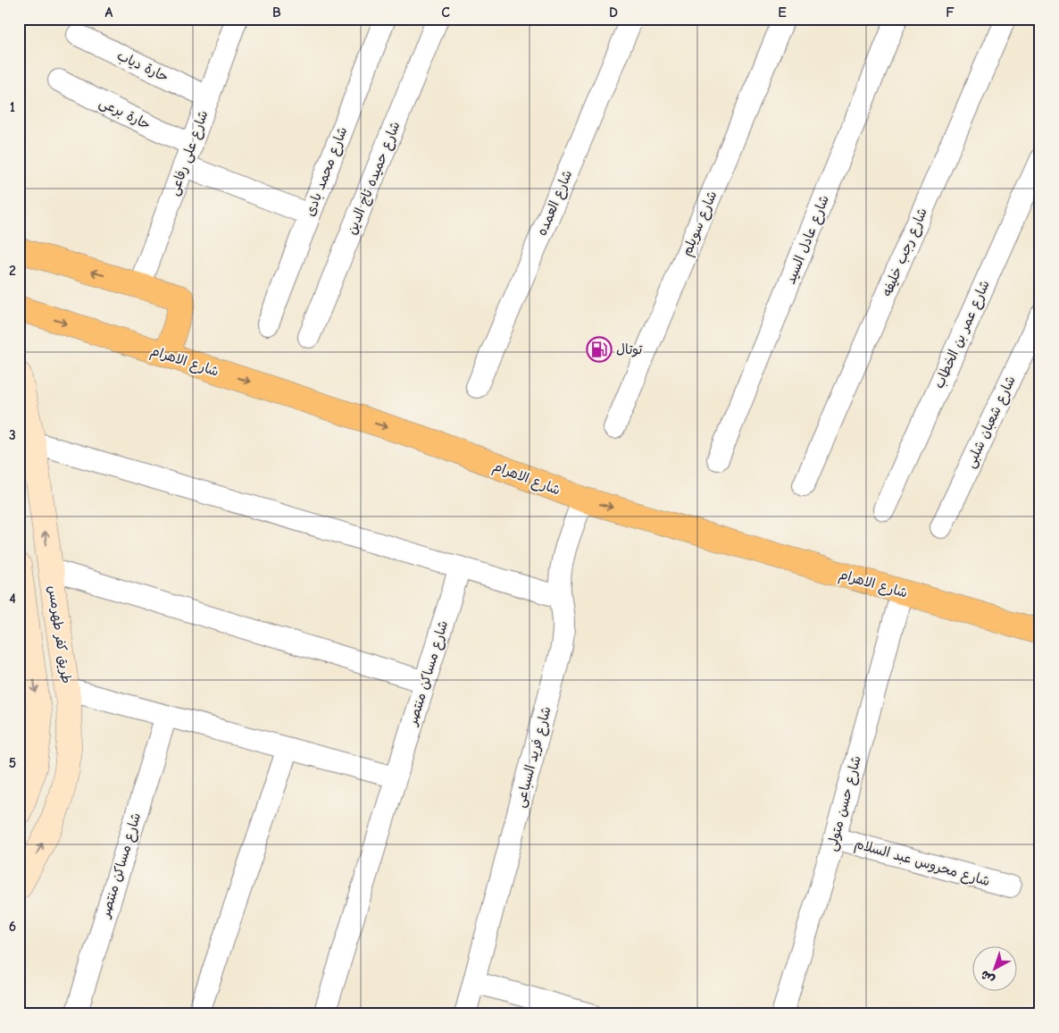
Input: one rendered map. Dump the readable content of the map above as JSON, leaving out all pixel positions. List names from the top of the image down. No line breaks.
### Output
{"streets":{"main road":["شارع الاهرام"],"street":["حارة دياب","حارة برعى","شارع على رفاعى","شارع محمد بادى","شارع حميده تاج الدين","شارع العمده","شارع سويلم","شارع عادل السيد","شارع رجب خليفه","شارع عمر بن الخطاب","شارع شعبان شلبى","طريق كفر طهرمس","شارع مساكن منتصر","شارع فريد السباعى","شارع حسن متولى","شارع محروس عبد السلام"]},"crossings":[["حارة دياب","شارع على رفاعى"],["حارة برعى","شارع على رفاعى"],["شارع الاهرام","شارع فريد السباعى"],["شارع الاهرام","شارع حسن متولى"],["شارع حسن متولى","شارع محروس عبد السلام"]],"one_way":["شارع الاهرام"],"places":{"fuel station":["توتال"]},"north":"bottom left","grid":{"columns":["A","B","C","D","E","F"],"rows":["1","2","3","4","5","6"]}}
